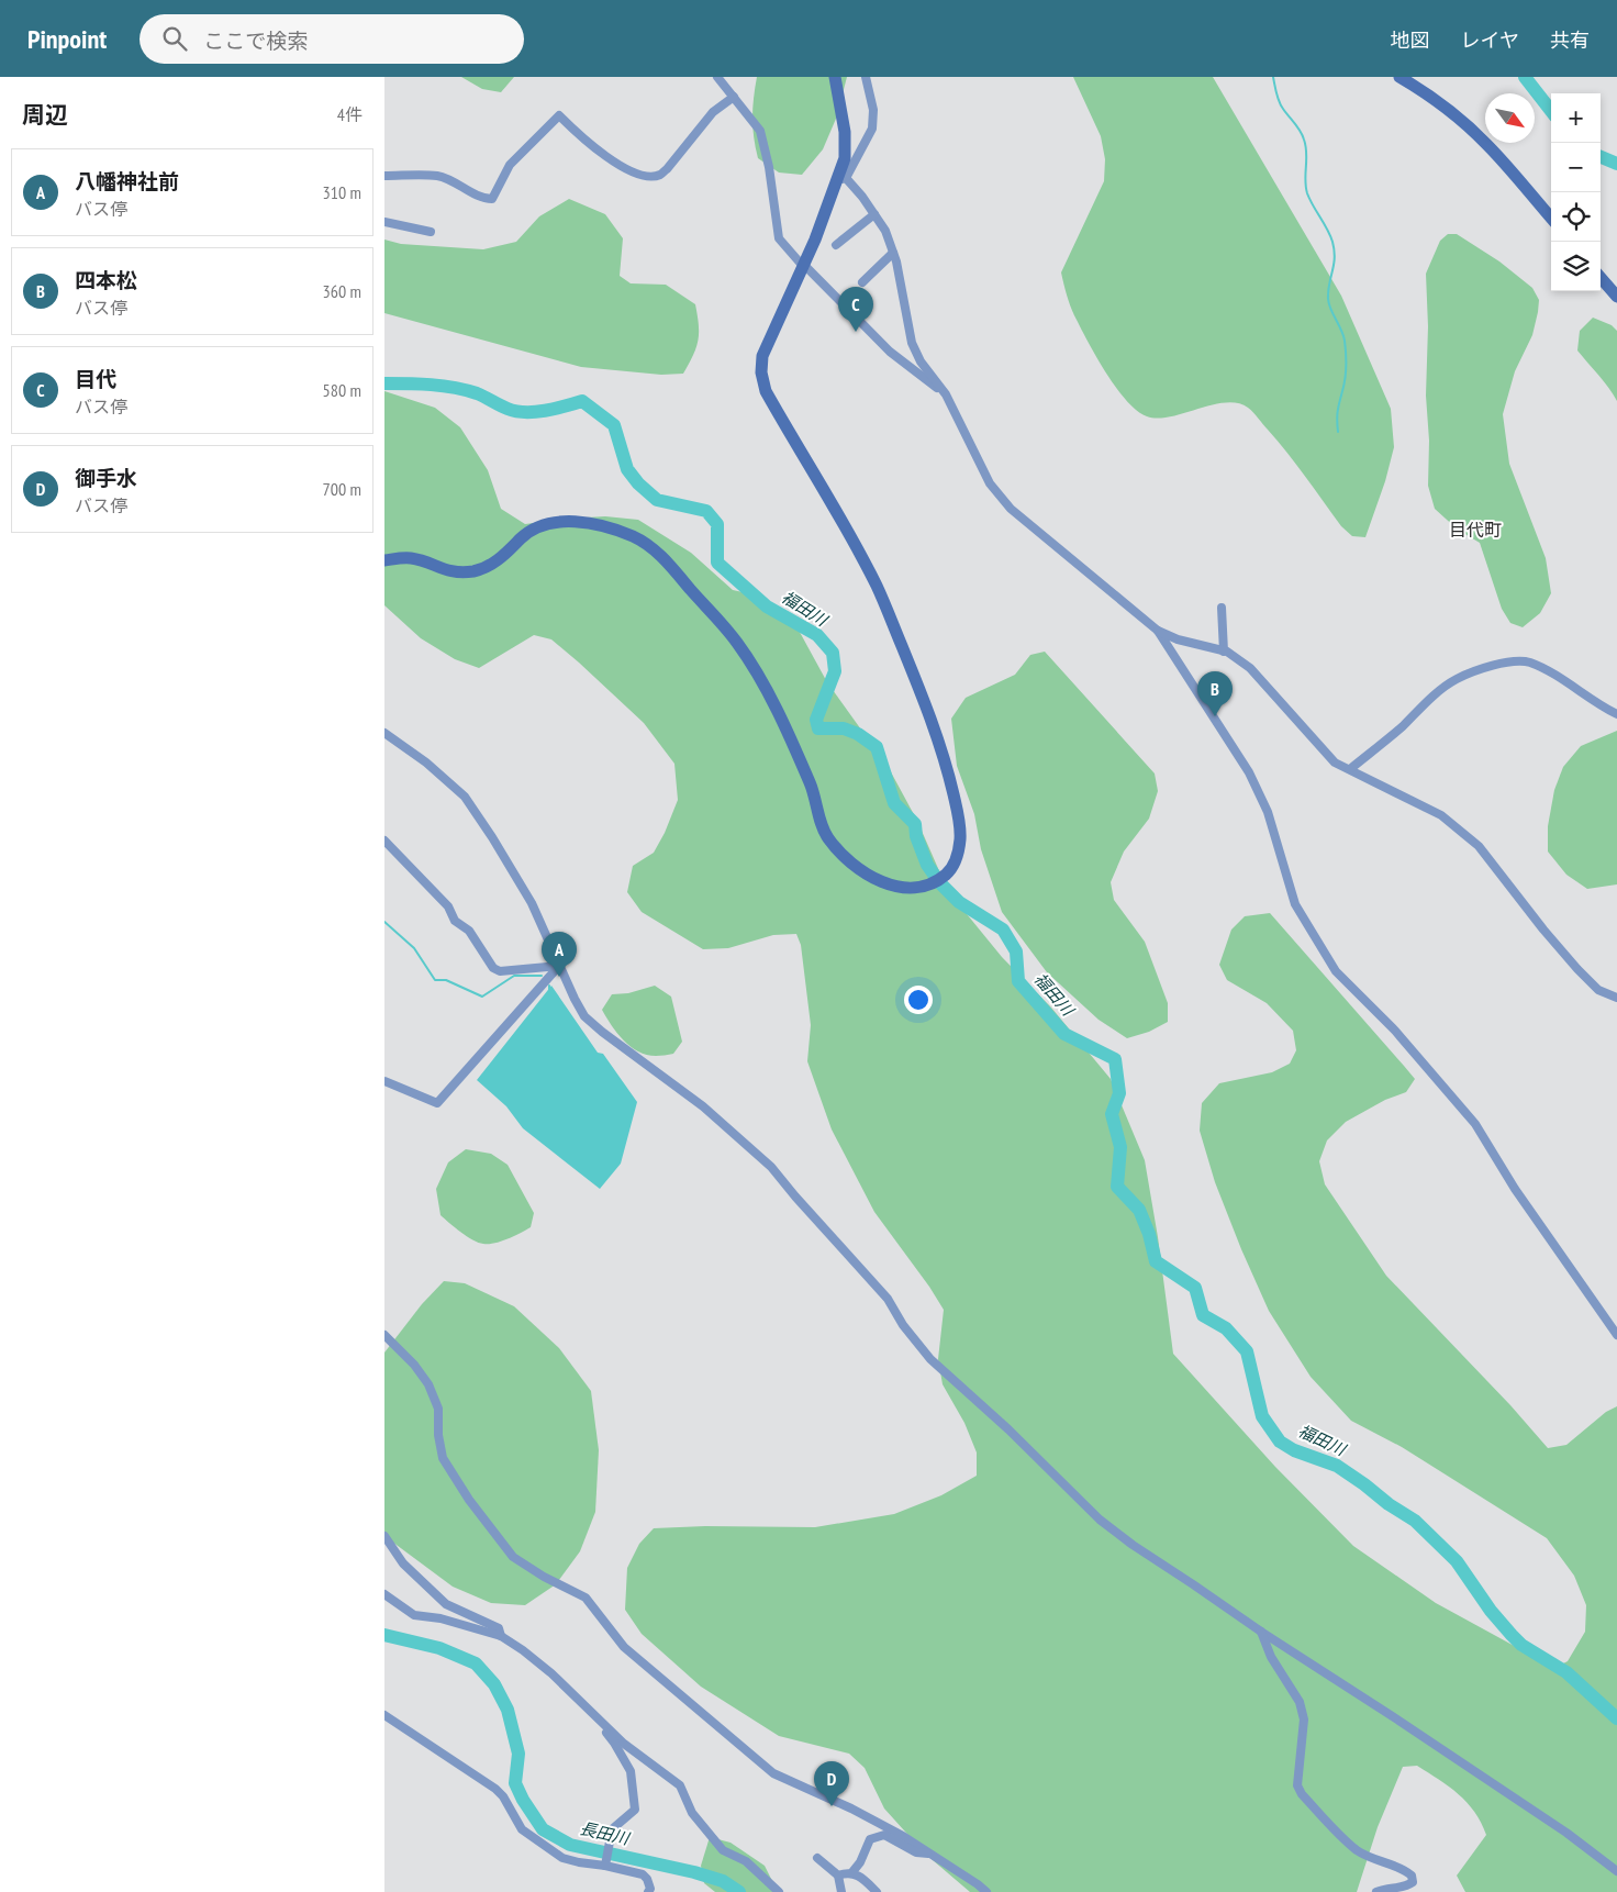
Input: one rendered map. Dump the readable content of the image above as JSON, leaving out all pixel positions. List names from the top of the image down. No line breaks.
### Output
{"districts":["目代町"],"water":["福田川","長田川"],"north":"bottom right","page":{"header":"Pinpoint","search":"ここで検索","nav":["地図","レイヤ","共有"],"heading":["周辺","4件"],"map_buttons":["+","−"],"list":[{"mark":"A","name":"八幡神社前","note":"バス停","value":"310 m"},{"mark":"B","name":"四本松","note":"バス停","value":"360 m"},{"mark":"C","name":"目代","note":"バス停","value":"580 m"},{"mark":"D","name":"御手水","note":"バス停","value":"700 m"}],"pins":["C","B","A","D"]}}
